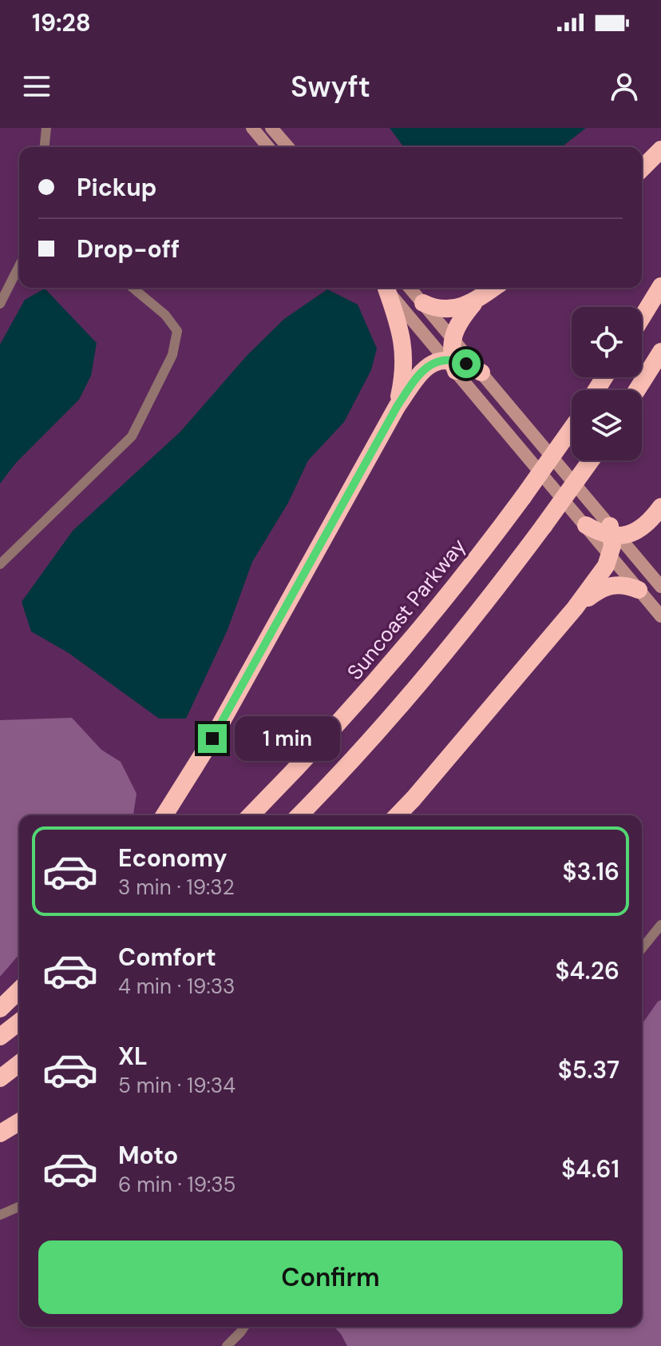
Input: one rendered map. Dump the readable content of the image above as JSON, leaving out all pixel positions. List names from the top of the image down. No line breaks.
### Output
{"streets":{"highway":["Suncoast Parkway"]},"page":{"status":"19:28","header":"Swyft","banner":["Pickup","Drop-off"],"bubble":"1 min","list":[{"name":"Economy","note":"3 min · 19:32","value":"$3.16"},{"name":"Comfort","note":"4 min · 19:33","value":"$4.26"},{"name":"XL","note":"5 min · 19:34","value":"$5.37"},{"name":"Moto","note":"6 min · 19:35","value":"$4.61"}],"buttons":"Confirm"}}
